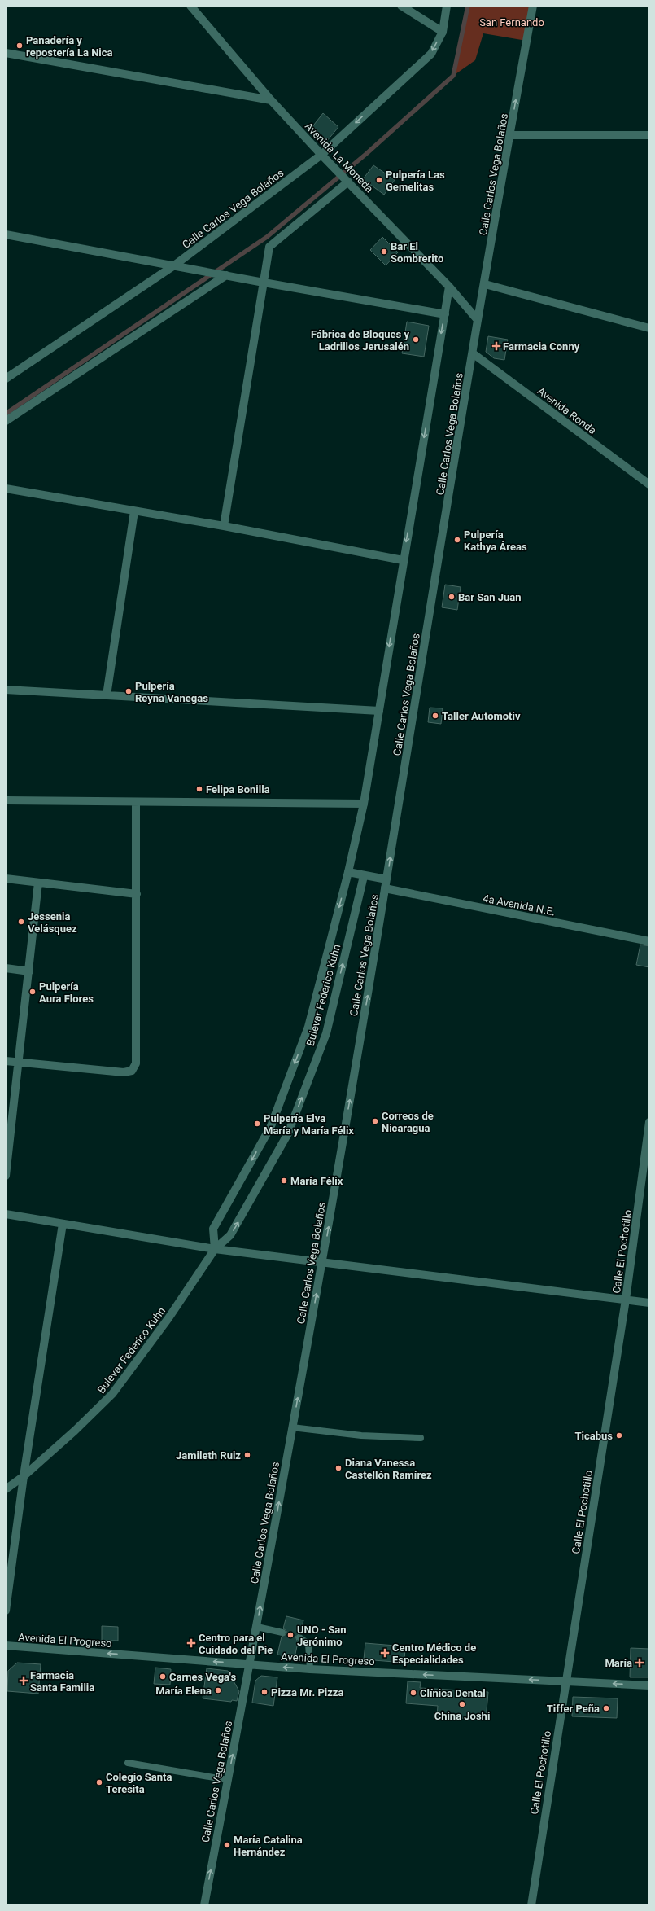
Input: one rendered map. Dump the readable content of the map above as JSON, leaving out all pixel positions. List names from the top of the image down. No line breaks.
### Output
{"streets":{"street":["Avenida La Moneda","Calle Carlos Vega Bolaños","Avenida Ronda","4a Avenida N.E.","Bulevar Federico Kuhn","Calle El Pochotillo","Avenida El Progreso"]},"crossings":[["Avenida La Moneda","Calle Carlos Vega Bolaños"],["Calle Carlos Vega Bolaños","Avenida Ronda"],["Calle Carlos Vega Bolaños","4a Avenida N.E."],["Calle Carlos Vega Bolaños","Avenida El Progreso"],["Calle El Pochotillo","Avenida El Progreso"]],"one_way":["Calle Carlos Vega Bolaños","Avenida El Progreso"],"parks":["San Fernando"],"places":{"other":["Panadería y repostería La Nica","Pulpería Las Gemelitas","Bar El Sombrerito","Fábrica de Bloques y Ladrillos Jerusalén","Pulpería Kathya Áreas","Bar San Juan","Pulpería Reyna Vanegas","Taller Automotiv","Felipa Bonilla","Jessenia Velásquez","Pulpería Aura Flores","Correos de Nicaragua","Pulpería Elva María y María Félix","María Félix","Ticabus","Jamileth Ruiz","Diana Vanessa Castellón Ramírez","UNO - San Jerónimo","Carnes Vega's","María Elena","Pizza Mr. Pizza","Clínica Dental","China Joshi","Tiffer Peña","Colegio Santa Teresita","María Catalina Hernández"],"health":["Farmacia Conny","Centro para el Cuidado del Pie","Centro Médico de Especialidades","María","Farmacia Santa Familia"]}}
